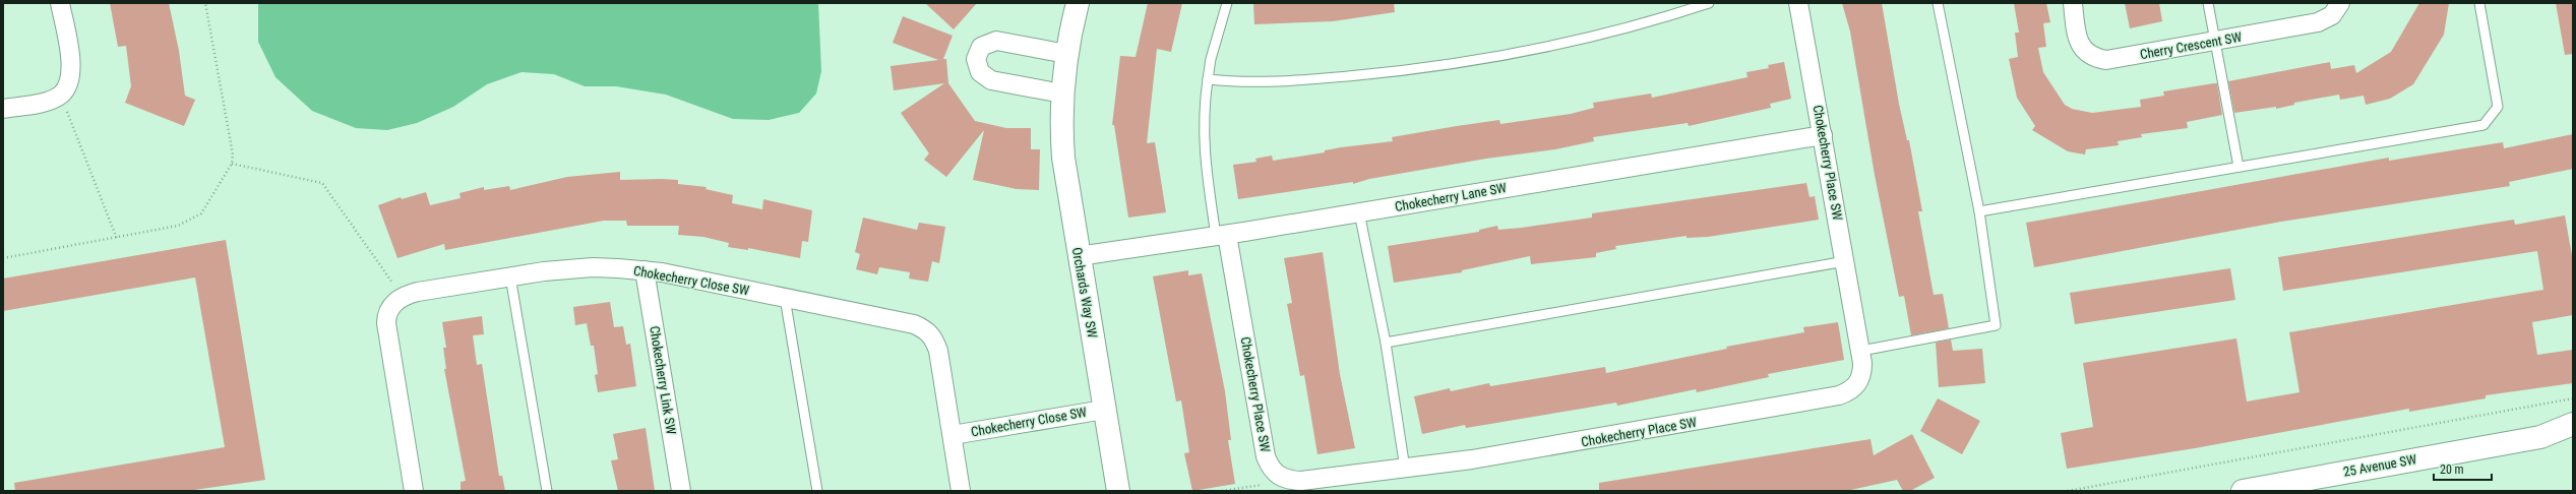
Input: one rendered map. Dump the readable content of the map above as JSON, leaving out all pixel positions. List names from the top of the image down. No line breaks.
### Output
{"streets":{"street":["Cherry Crescent SW","Chokecherry Place SW","Chokecherry Lane SW","Chokecherry Close SW","Orchards Way SW","Chokecherry Link SW","25 Avenue SW"]},"crossings":[["Chokecherry Place SW","Chokecherry Lane SW"],["Chokecherry Lane SW","Orchards Way SW"],["Chokecherry Close SW","Orchards Way SW"],["Chokecherry Close SW","Chokecherry Link SW"]],"scale_bar":"20 m"}
